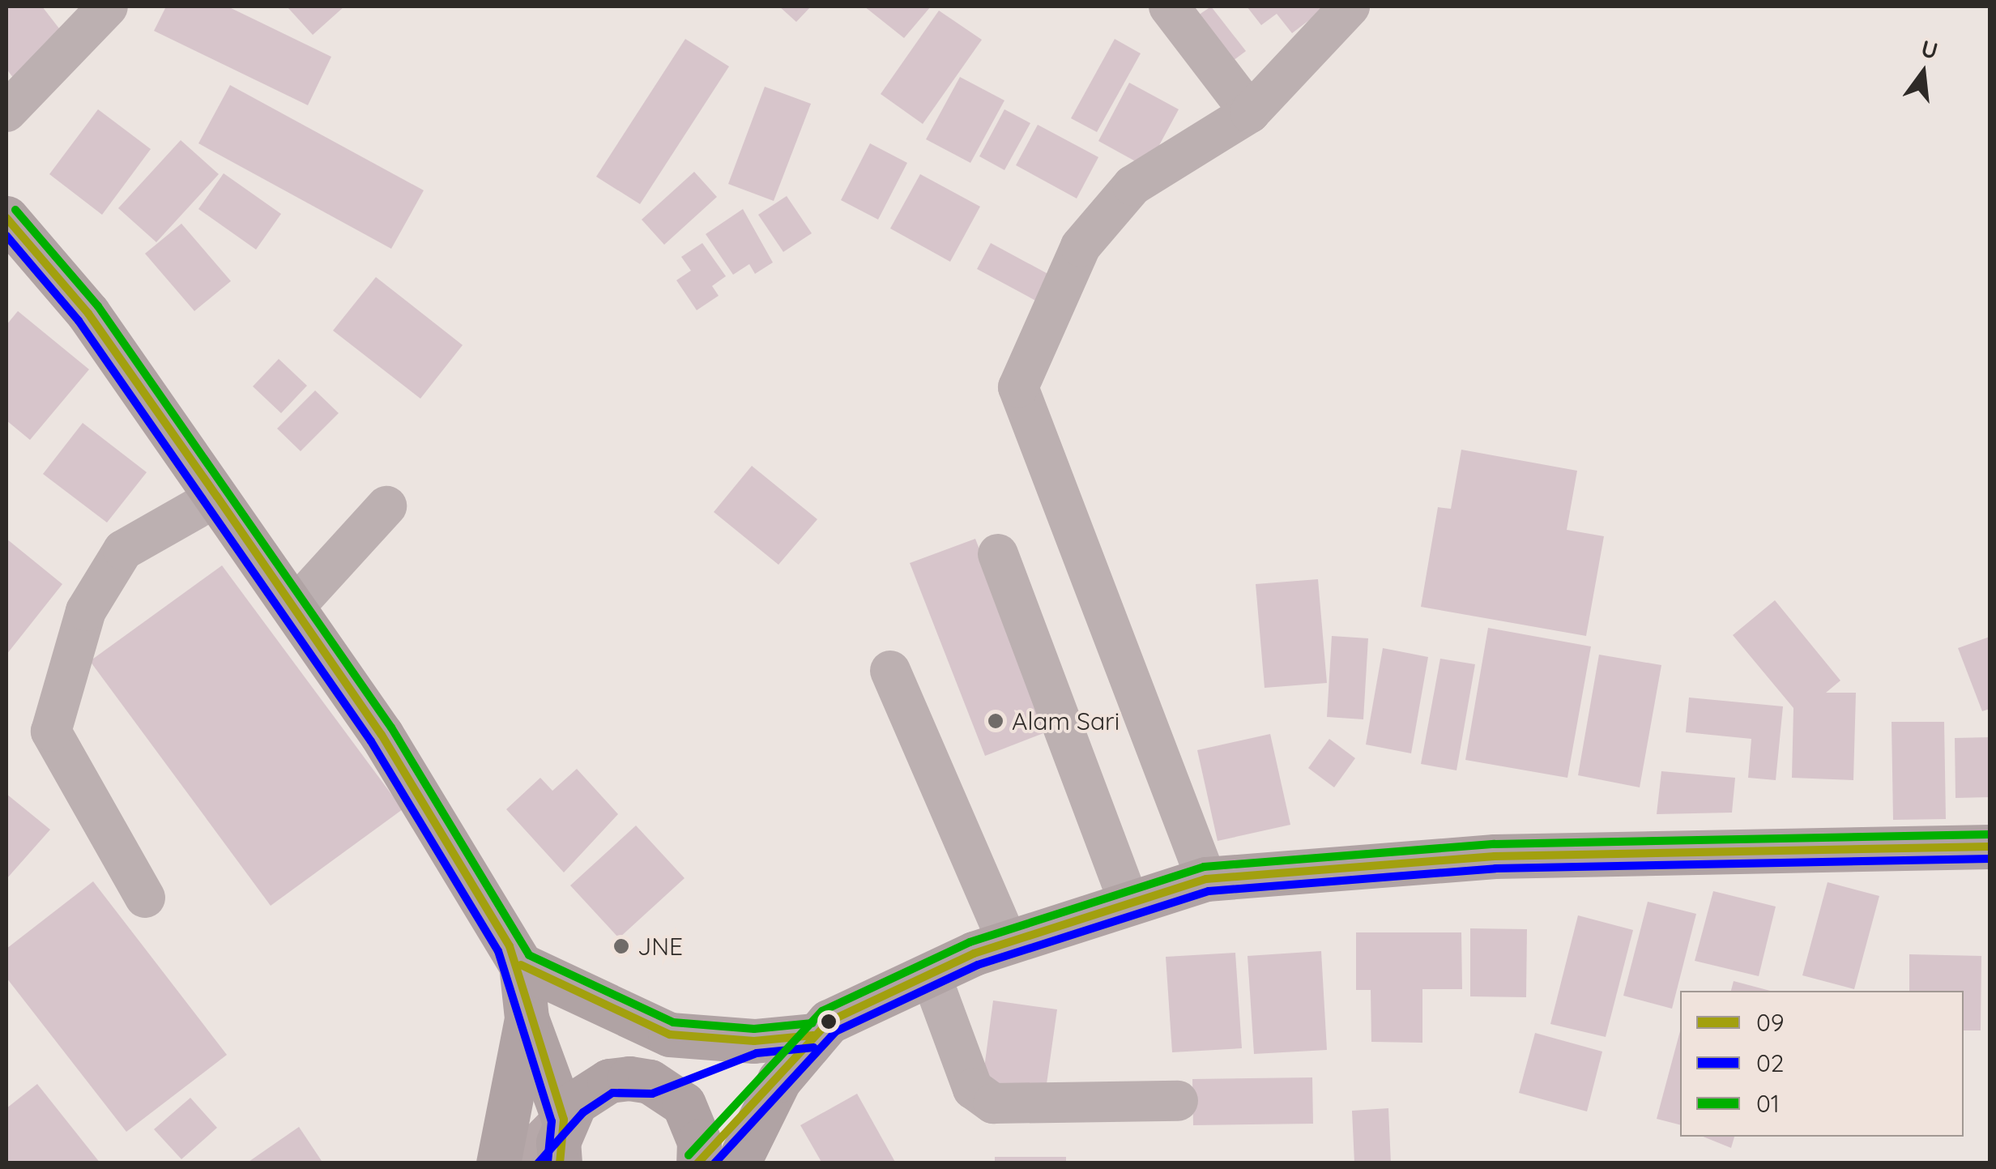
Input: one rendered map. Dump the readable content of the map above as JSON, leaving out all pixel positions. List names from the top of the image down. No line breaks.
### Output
{"places":["Alam Sari","JNE"],"lines":["transit line 01","transit line 09","transit line 02"],"legend":["09","02","01"],"north":"top"}
